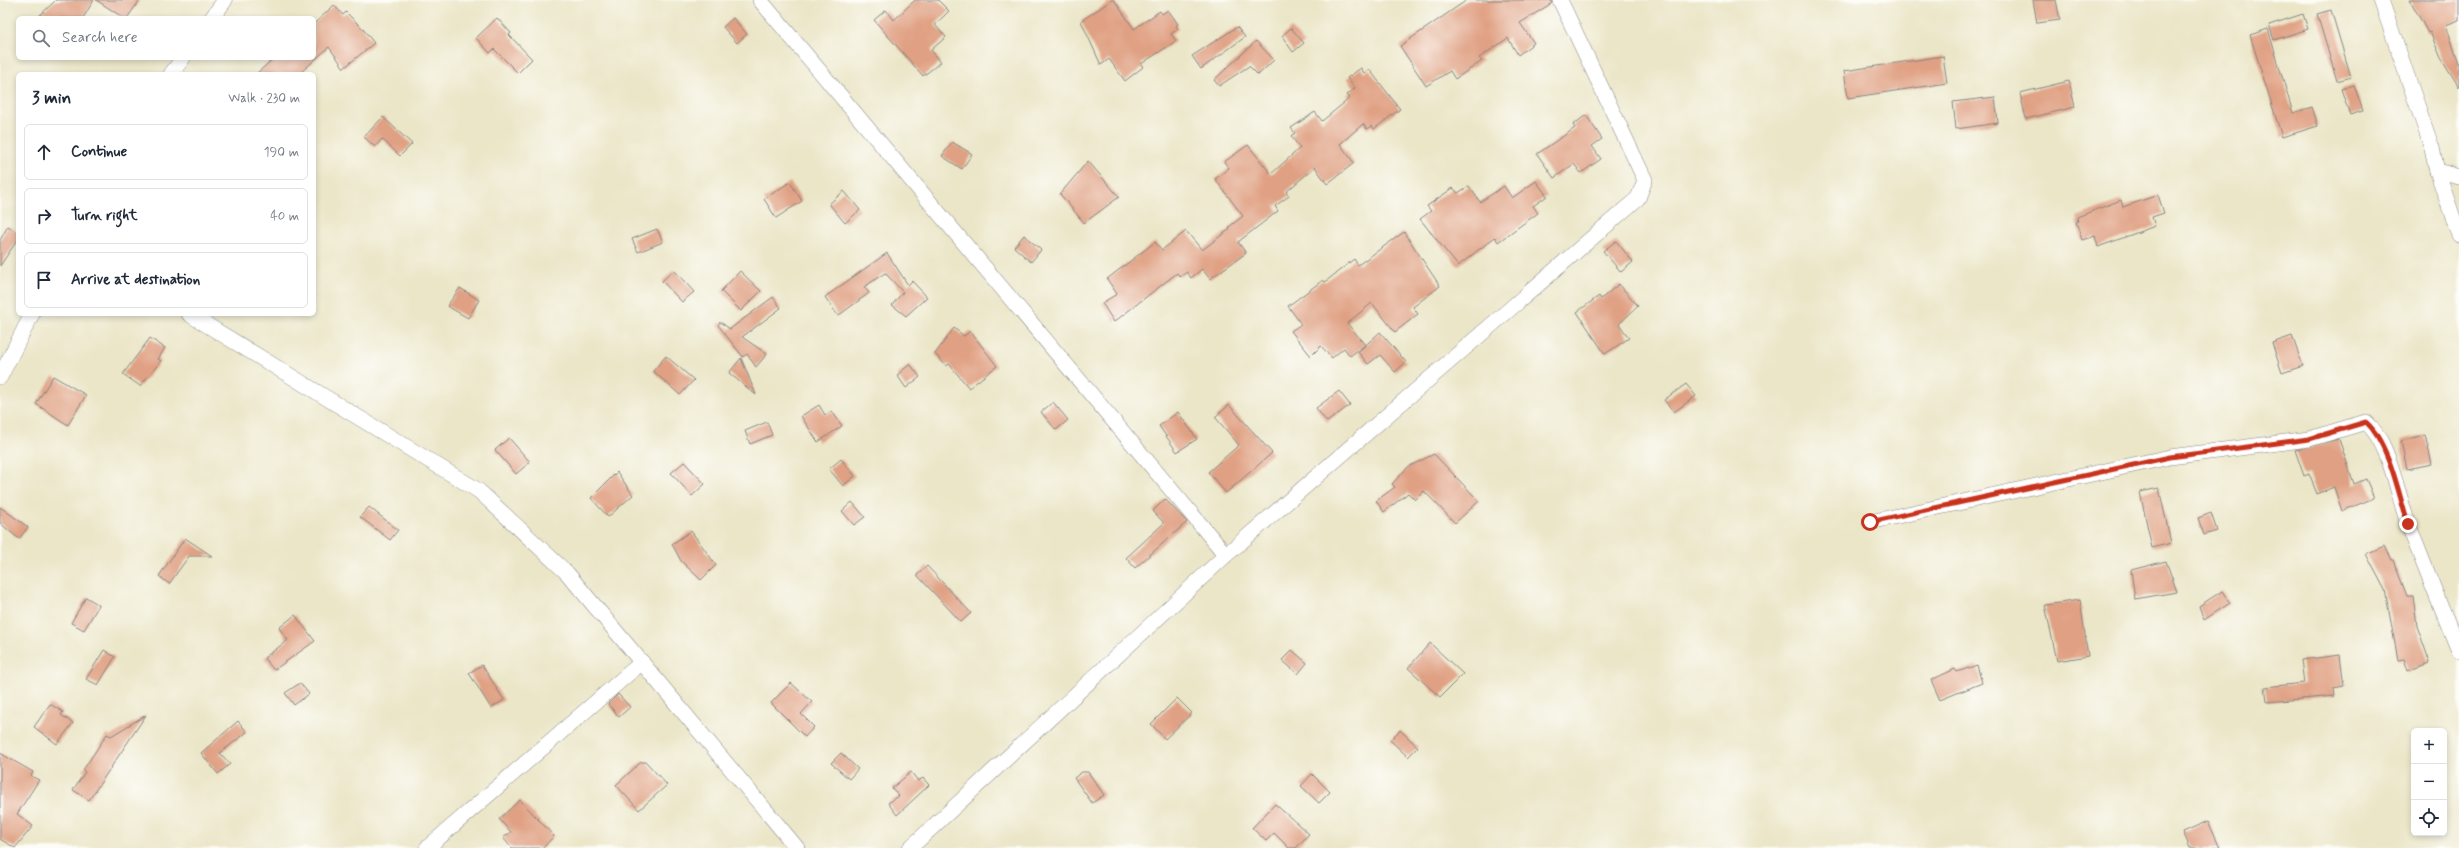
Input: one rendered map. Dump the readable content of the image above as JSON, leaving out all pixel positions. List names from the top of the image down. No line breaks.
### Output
{"page":{"search":"Search here","heading":["3 min","Walk · 230 m"],"list":[["Continue","190 m"],["Turn right","40 m"],"Arrive at destination"],"map_buttons":["+","−"]}}
